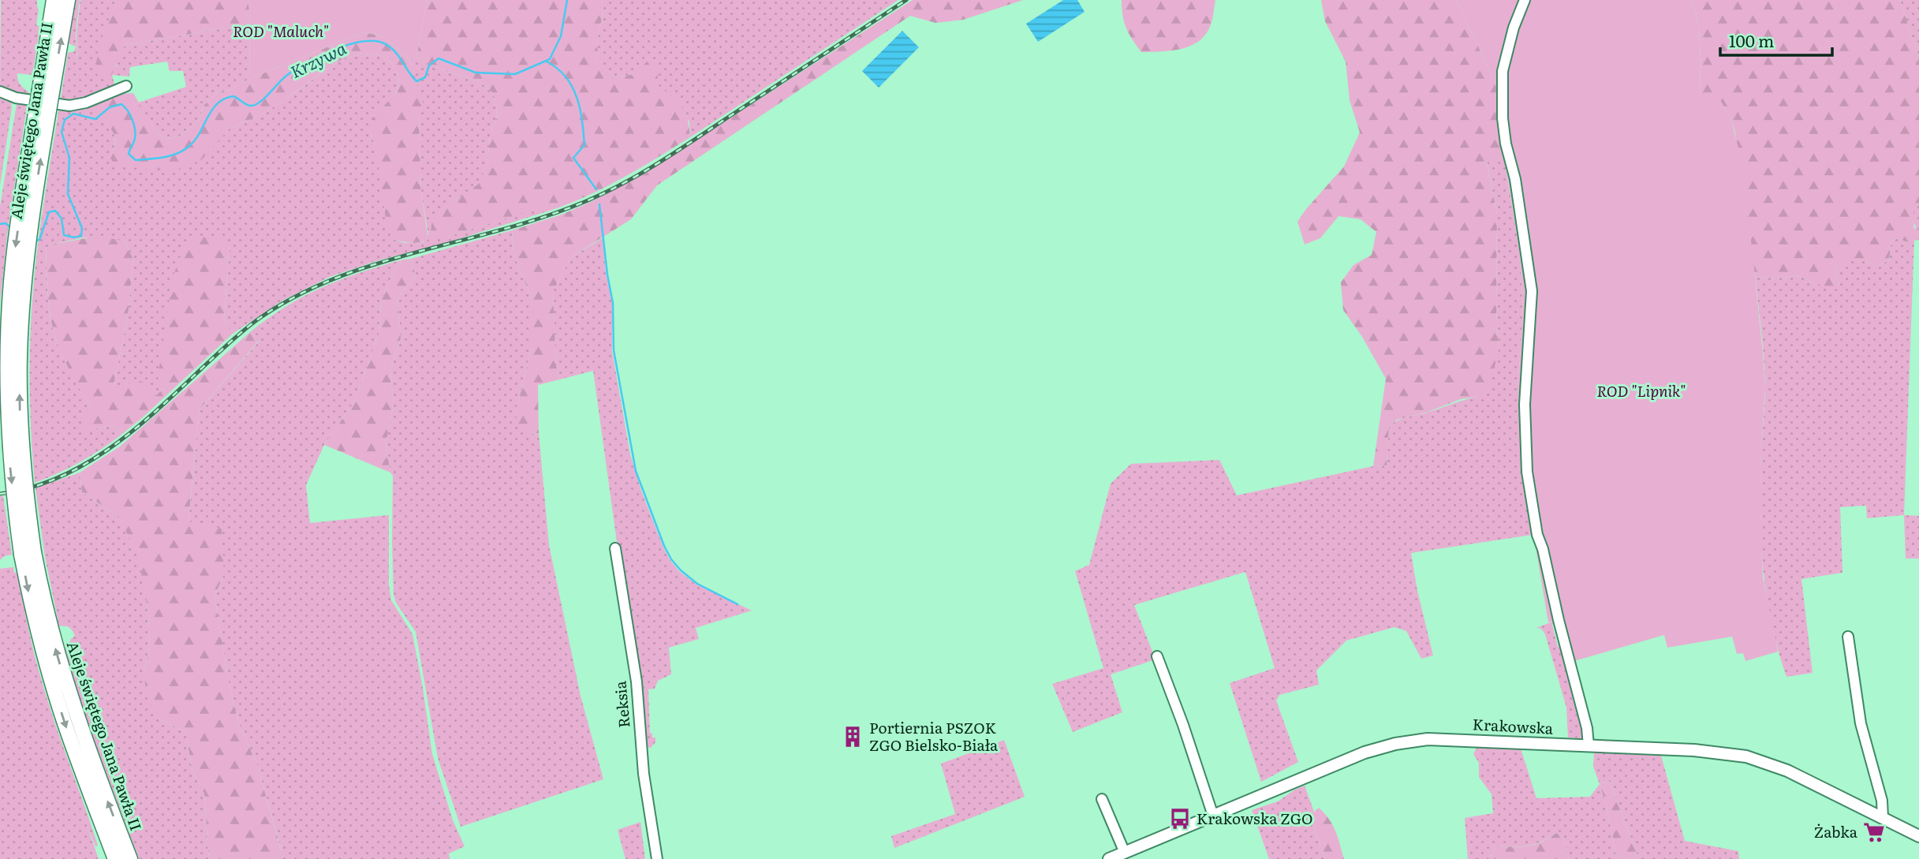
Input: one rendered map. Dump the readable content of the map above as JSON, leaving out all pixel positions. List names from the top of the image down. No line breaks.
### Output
{"streets":{"highway":["Aleje świętego Jana Pawła II"],"main road":["Krakowska"],"street":["Reksia"]},"water":["Krzywa"],"parks":["ROD \"Maluch\"","ROD \"Lipnik\""],"places":{"building":["Portiernia PSZOK ZGO Bielsko-Biała"],"bus stop":["Krakowska ZGO"],"supermarket":["Żabka"]},"scale_bar":"100 m"}
